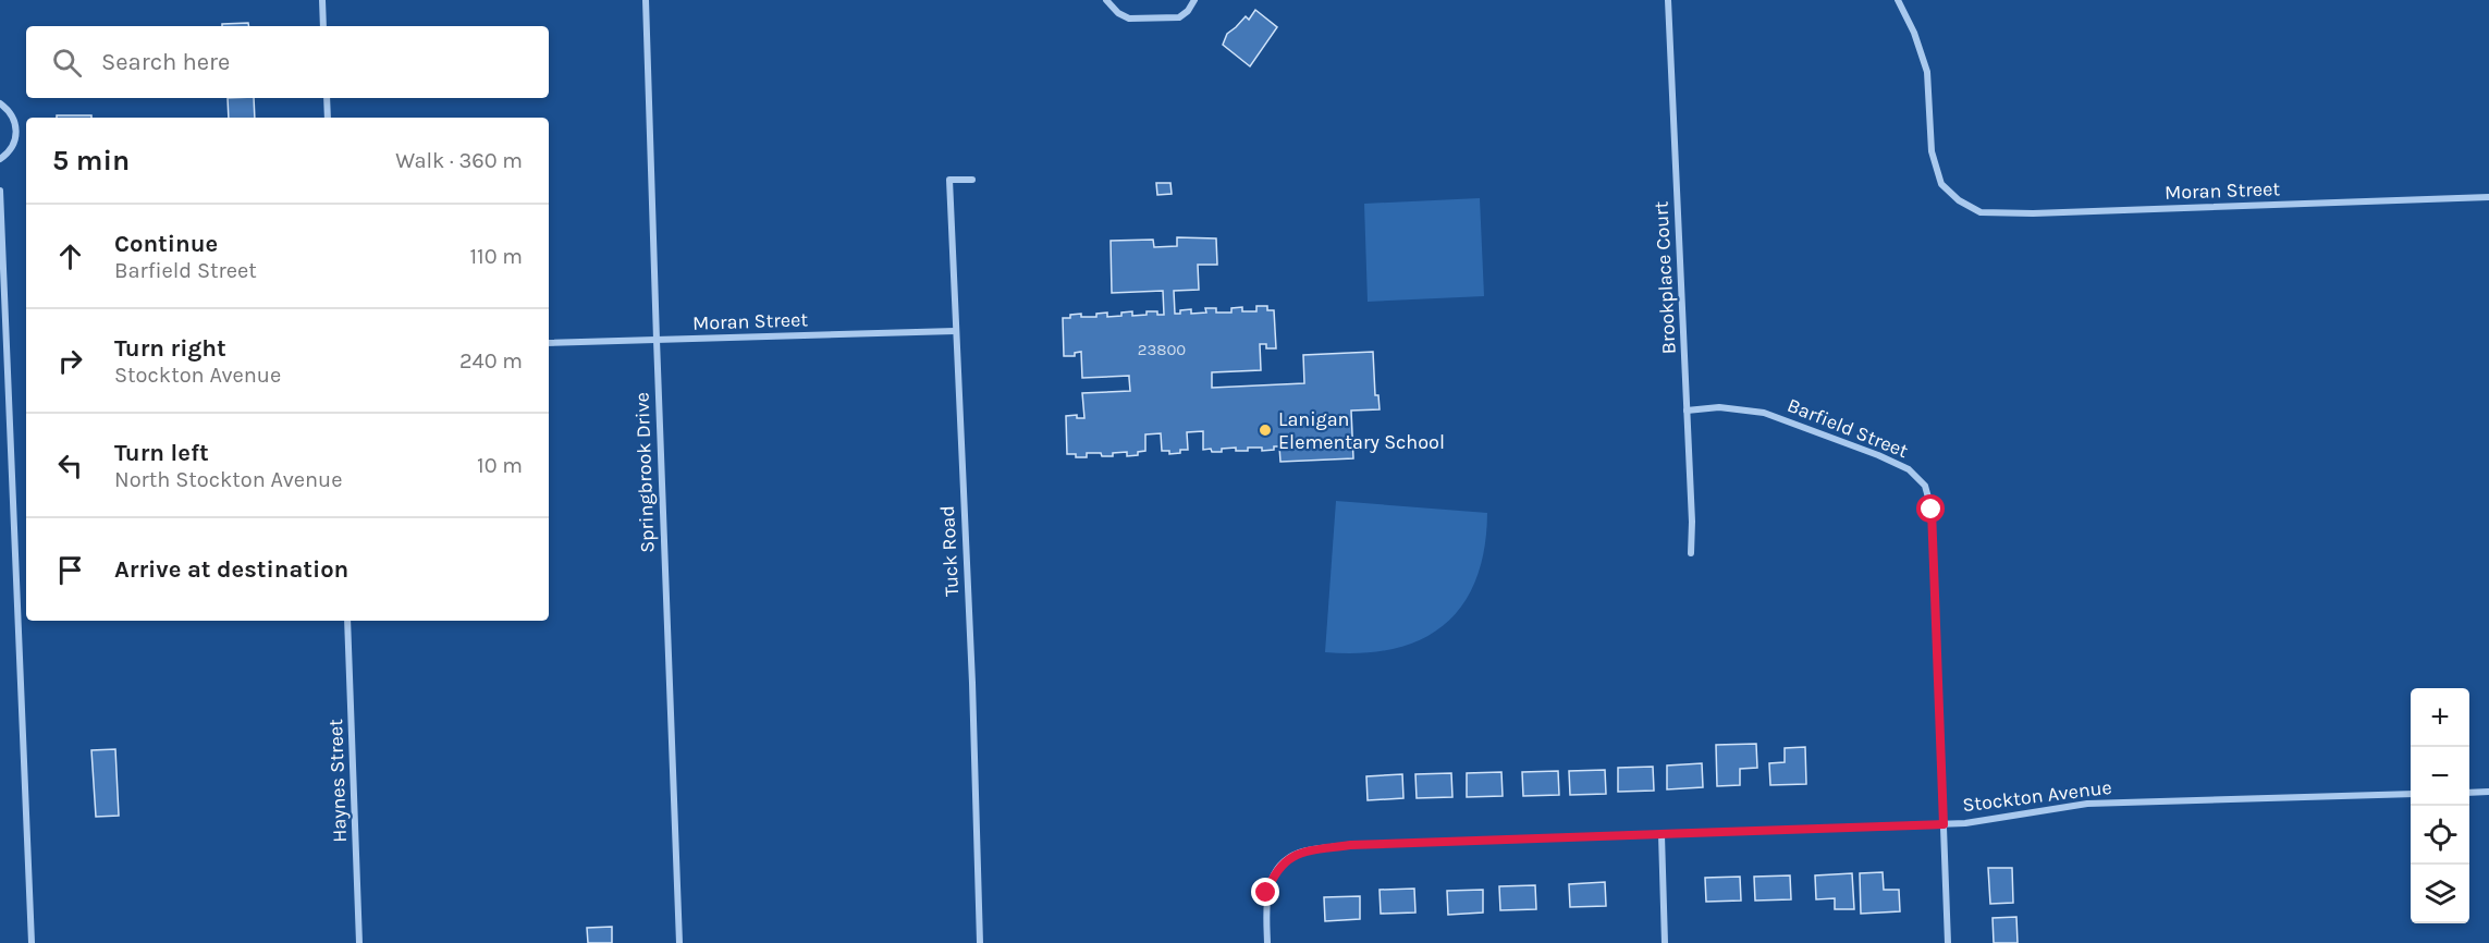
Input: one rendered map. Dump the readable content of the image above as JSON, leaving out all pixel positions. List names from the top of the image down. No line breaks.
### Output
{"streets":{"street":["Moran Street","Brookplace Court","Barfield Street","Springbrook Drive","Tuck Road","Haynes Street","Stockton Avenue"]},"crossings":[["Moran Street","Springbrook Drive"],["Moran Street","Tuck Road"],["Brookplace Court","Barfield Street"],["Barfield Street","Stockton Avenue"]],"places":["Lanigan Elementary School"],"house_numbers":["23800"],"page":{"search":"Search here","heading":["5 min","Walk · 360 m"],"list":[["Continue","Barfield Street","110 m"],["Turn right","Stockton Avenue","240 m"],["Turn left","North Stockton Avenue","10 m"],"Arrive at destination"],"map_buttons":["+","−"]}}
